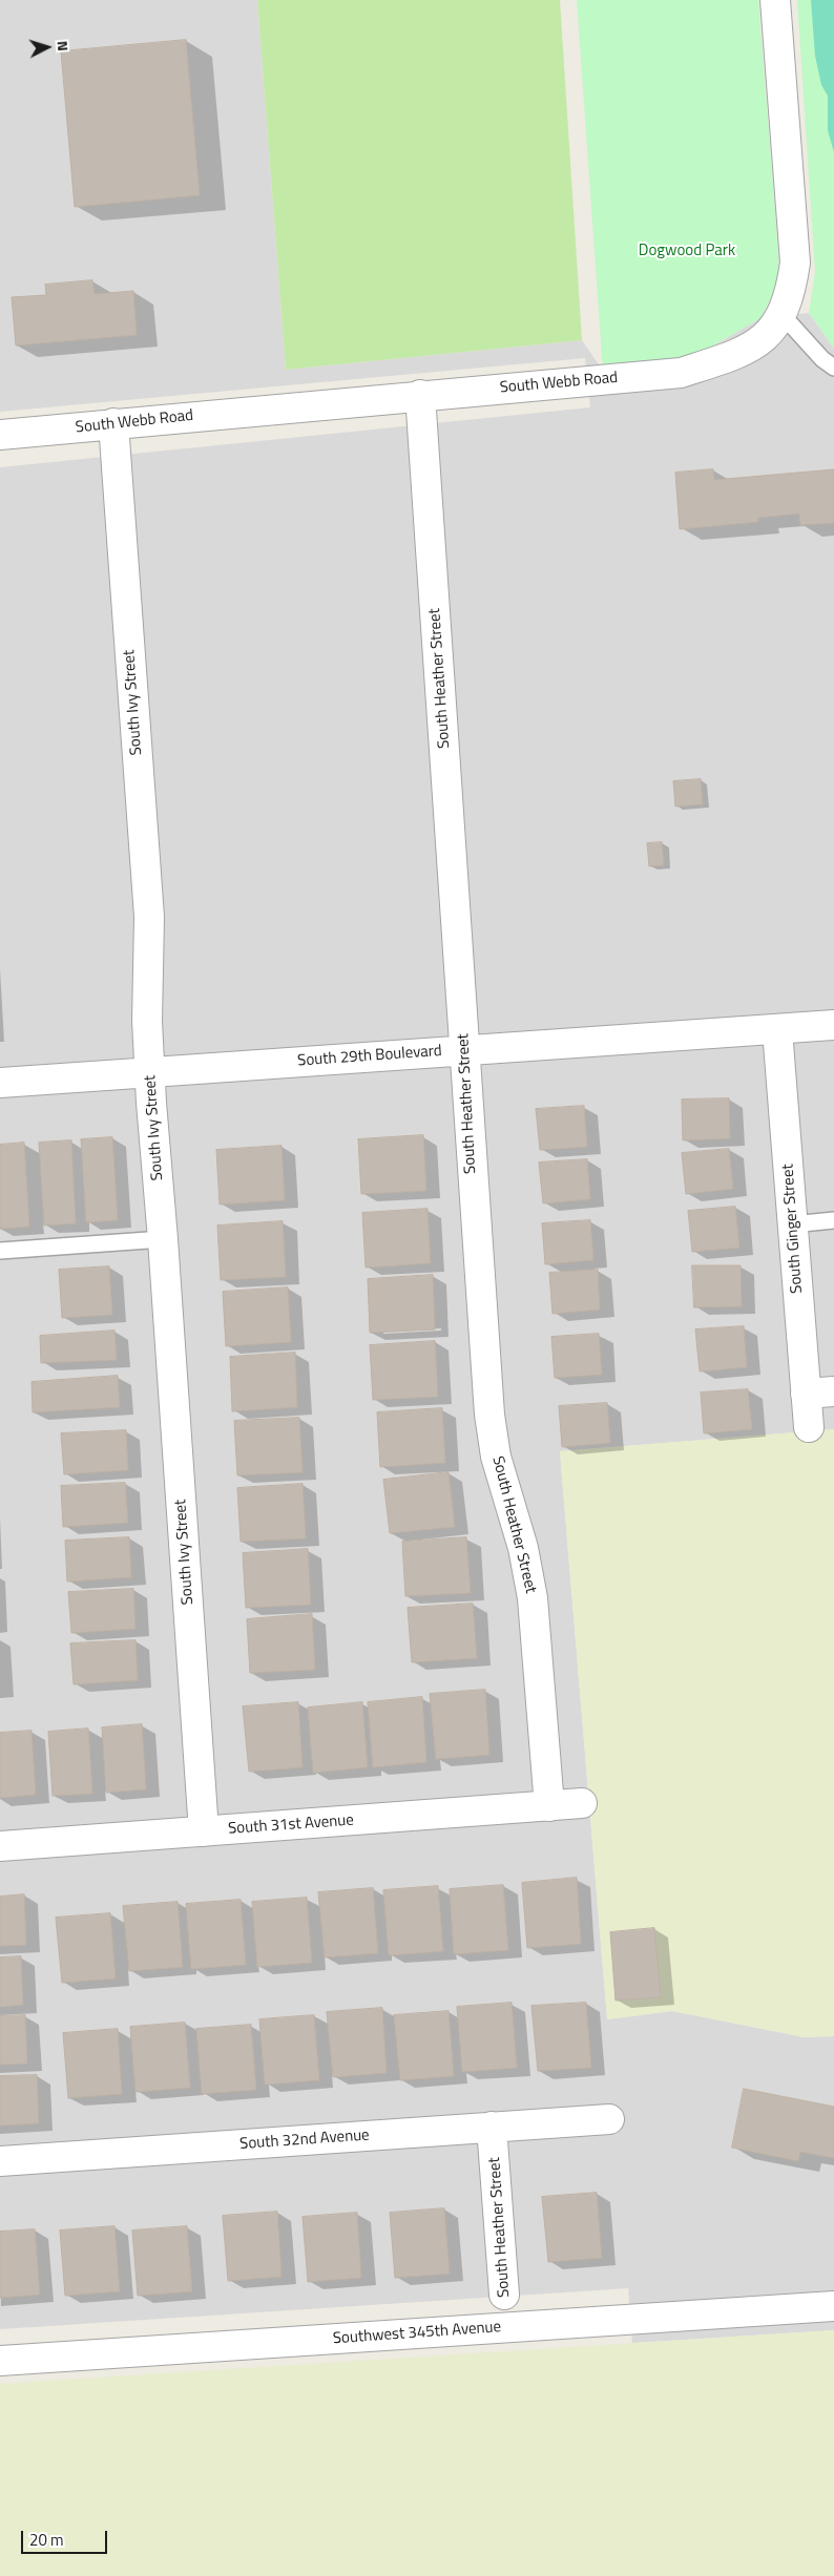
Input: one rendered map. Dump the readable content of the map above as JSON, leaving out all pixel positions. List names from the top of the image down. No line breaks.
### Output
{"streets":{"street":["South Webb Road","South Heather Street","South Ivy Street","South 29th Boulevard","South Ginger Street","South 31st Avenue","South 32nd Avenue","Southwest 345th Avenue"]},"crossings":[["South Webb Road","South Heather Street"],["South Webb Road","South Ivy Street"],["South Heather Street","South 29th Boulevard"],["South Heather Street","South 31st Avenue"],["South Heather Street","South 32nd Avenue"],["South Heather Street","Southwest 345th Avenue"],["South Ivy Street","South 29th Boulevard"],["South Ivy Street","South 31st Avenue"],["South 29th Boulevard","South Ginger Street"]],"parks":["Dogwood Park"],"scale_bar":"20 m","north":"right"}
